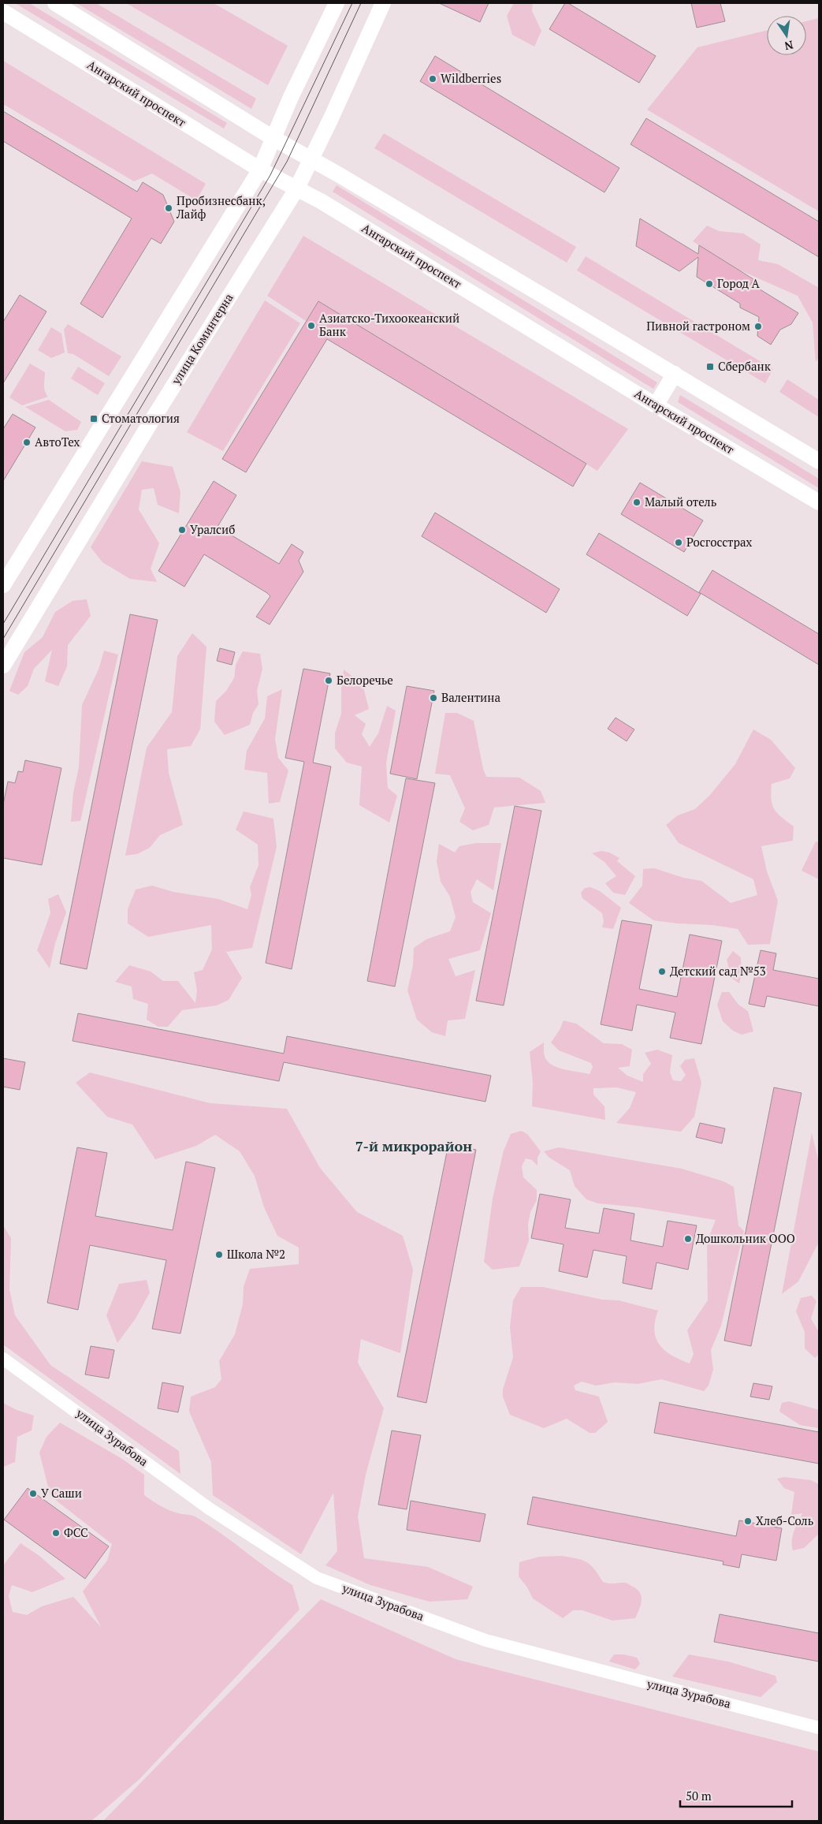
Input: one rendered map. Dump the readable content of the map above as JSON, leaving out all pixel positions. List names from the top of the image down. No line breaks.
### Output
{"streets":{"street":["Ангарский проспект","улица Коминтерна","улица Зурабова"]},"crossings":[["Ангарский проспект","улица Коминтерна"]],"districts":["7-й микрорайон"],"places":{"other":["Wildberries","Пробизнесбанк, Лайф","Город А","Азиатско-Тихоокеанский Банк","Пивной гастроном","АвтоТех","Малый отель","Уралсиб","Росгосстрах","Белоречье","Валентина","Детский сад №53","Дошкольник ООО","Школа №2","У Саши","Хлеб-Соль","ФСС"],"transit":["Сбербанк","Стоматология"]},"scale_bar":"50 m","north":"bottom"}
